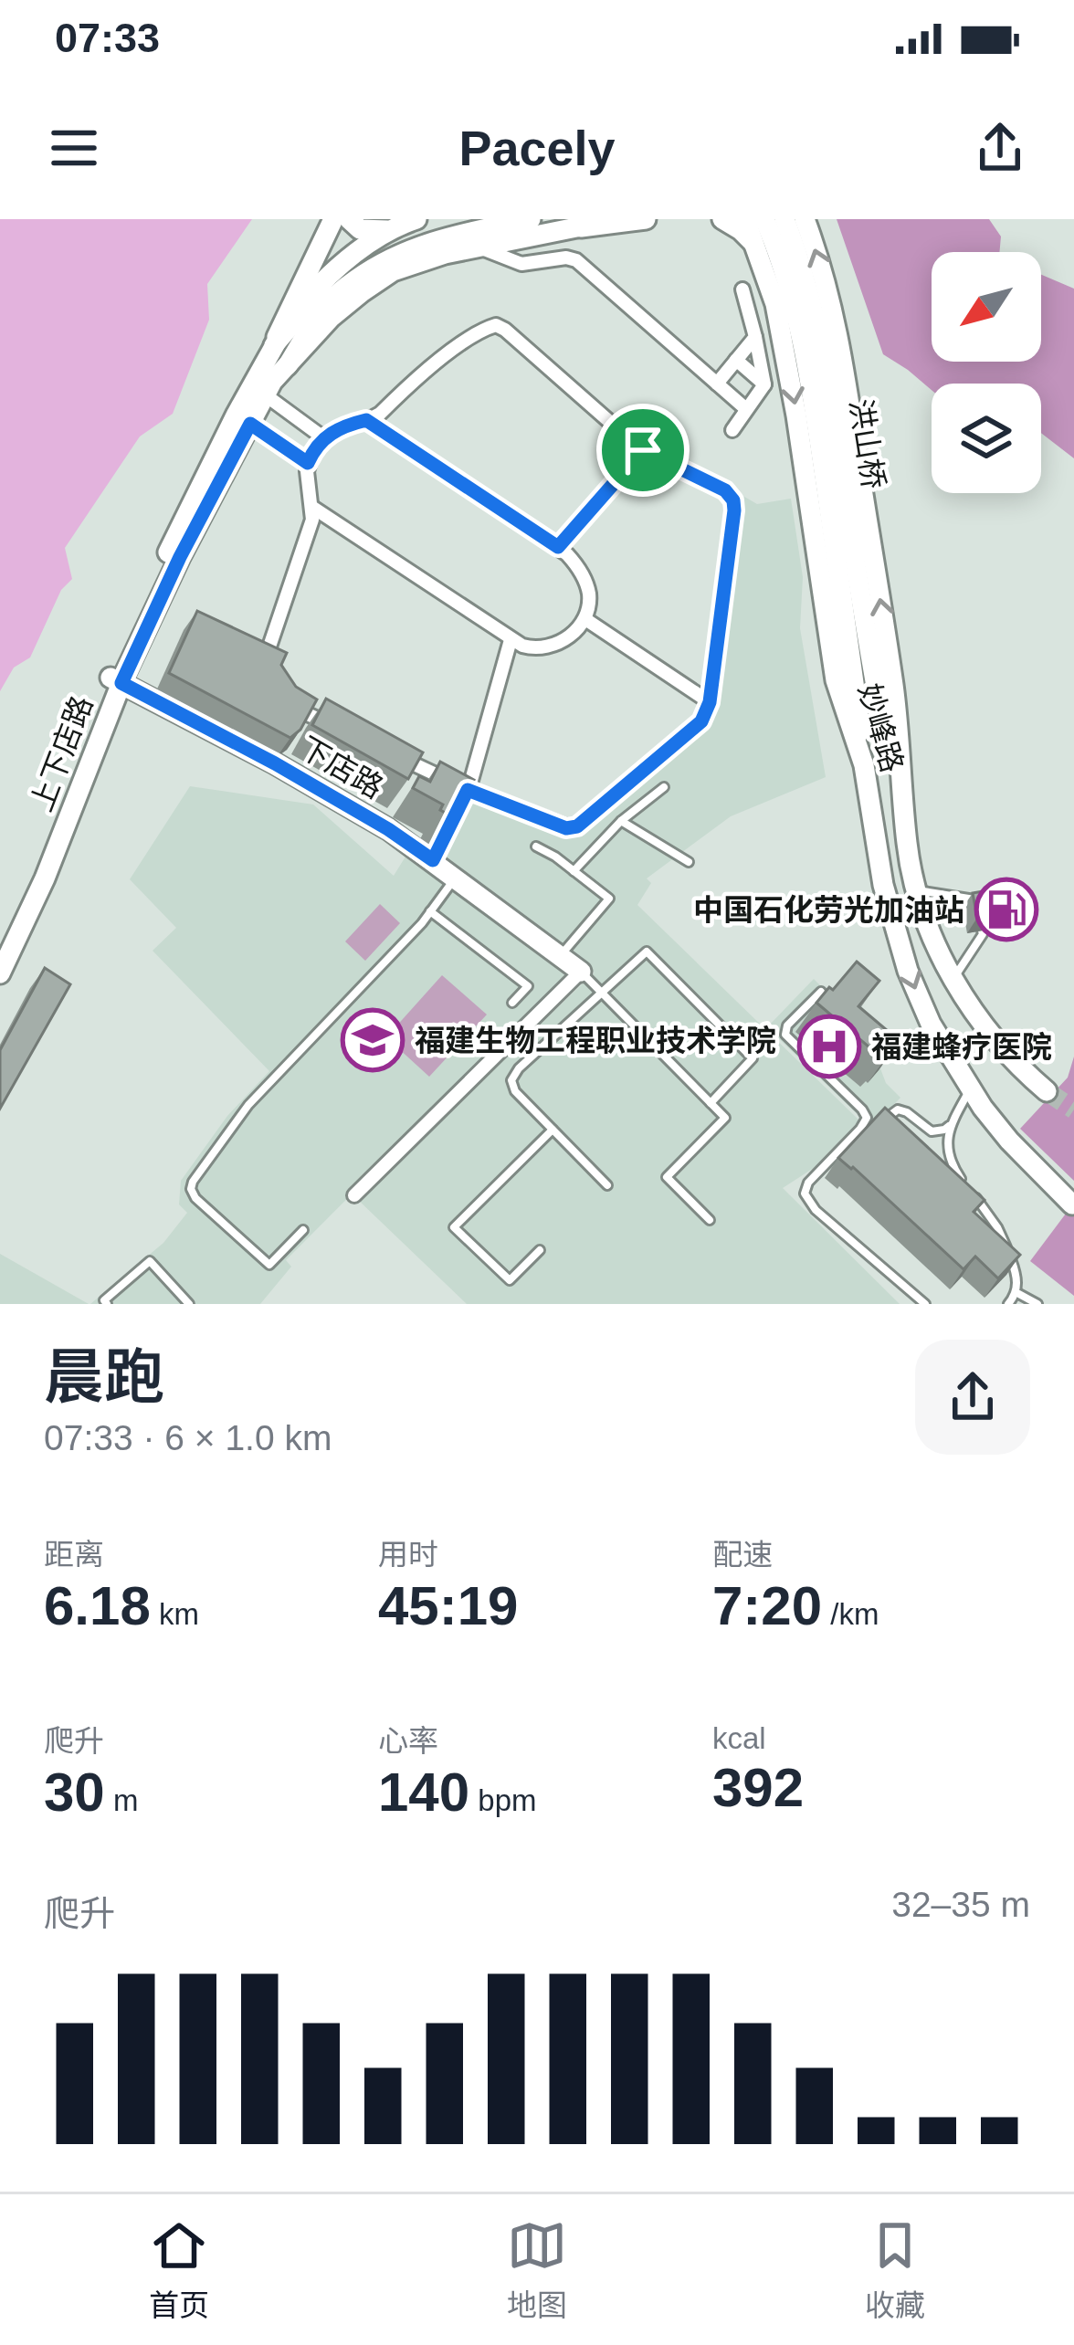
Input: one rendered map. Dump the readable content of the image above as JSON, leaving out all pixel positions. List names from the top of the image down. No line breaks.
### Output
{"streets":{"main road":["洪山桥","妙峰路","上下店路","下店路"]},"crossings":[["上下店路","下店路"]],"places":{"fuel station":["中国石化劳光加油站"],"school or university":["福建生物工程职业技术学院"],"hospital":["福建蜂疗医院"]},"north":"bottom left","page":{"status":"07:33","header":"Pacely","heading":["晨跑","07:33 · 6 × 1.0 km"],"stats":[["距离","6.18 km"],["用时","45:19"],["配速","7:20 /km"],["爬升","30 m"],["心率","140 bpm"],["kcal","392"]],"chart":["爬升","32–35 m"],"tabs":["首页","地图","收藏"]}}
